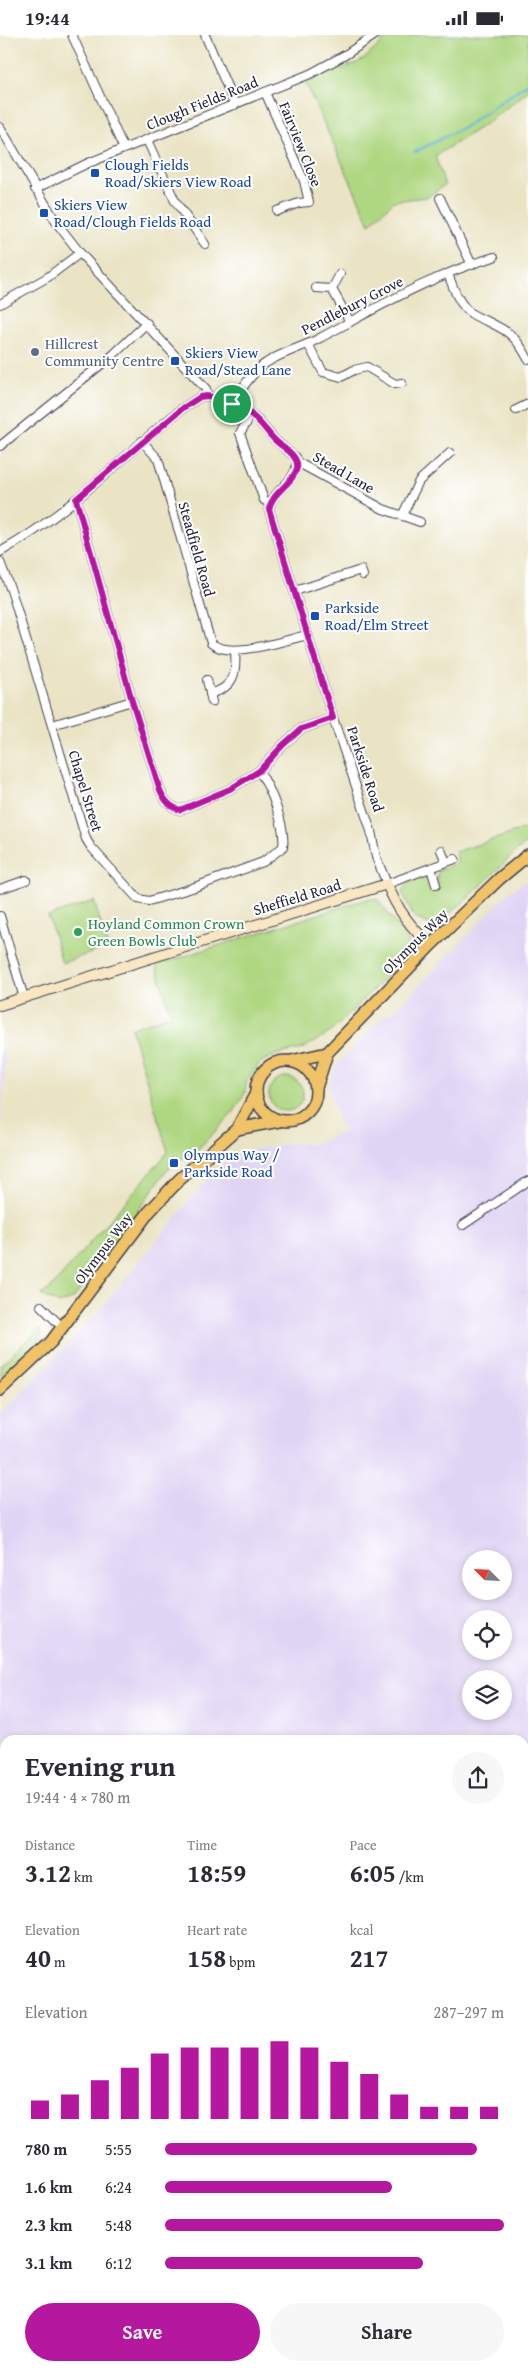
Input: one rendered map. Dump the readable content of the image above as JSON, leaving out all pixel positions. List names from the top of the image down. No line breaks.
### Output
{"streets":{"main road":["Olympus Way"],"street":["Clough Fields Road","Fairview Close","Pendlebury Grove","Stead Lane","Steadfield Road","Parkside Road","Chapel Street","Sheffield Road"]},"crossings":[["Clough Fields Road","Fairview Close"],["Pendlebury Grove","Stead Lane"],["Parkside Road","Sheffield Road"],["Parkside Road","Olympus Way"]],"places":{"transit":["Clough Fields Road/Skiers View Road","Skiers View Road/Clough Fields Road","Skiers View Road/Stead Lane","Parkside Road/Elm Street","Olympus Way / Parkside Road"],"other":["Hillcrest Community Centre","Hoyland Common Crown Green Bowls Club"]},"north":"top left","page":{"status":"19:44","heading":["Evening run","19:44 · 4 × 780 m"],"stats":[["Distance","3.12 km"],["Time","18:59"],["Pace","6:05 /km"],["Elevation","40 m"],["Heart rate","158 bpm"],["kcal","217"]],"chart":["Elevation","287–297 m"],"list":[{"name":"780 m","note":"5:55"},{"name":"1.6 km","note":"6:24"},{"name":"2.3 km","note":"5:48"},{"name":"3.1 km","note":"6:12"}],"buttons":["Save","Share"]}}
